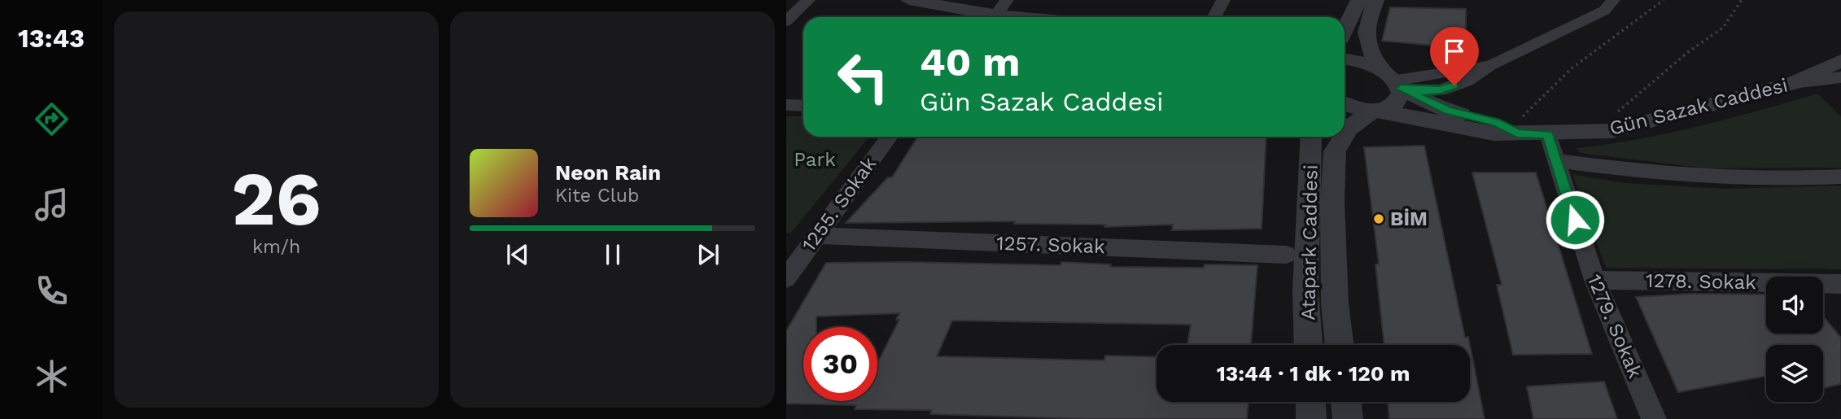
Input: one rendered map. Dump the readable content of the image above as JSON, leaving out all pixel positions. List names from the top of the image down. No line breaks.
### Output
{"streets":{"street":["Gün Sazak Caddesi","1255. Sokak","Atapark Caddesi","1257. Sokak","1278. Sokak","1279. Sokak"]},"crossings":[["Gün Sazak Caddesi","1279. Sokak"],["1255. Sokak","1257. Sokak"],["1278. Sokak","1279. Sokak"]],"parks":["Park"],"places":["BİM"],"page":{"tabs":"13:43","tile":["26","km/h"],"turn":["40 m","Gün Sazak Caddesi"],"song":["Neon Rain","Kite Club"],"limit":"30","trip":"13:44 · 1 dk · 120 m"}}
